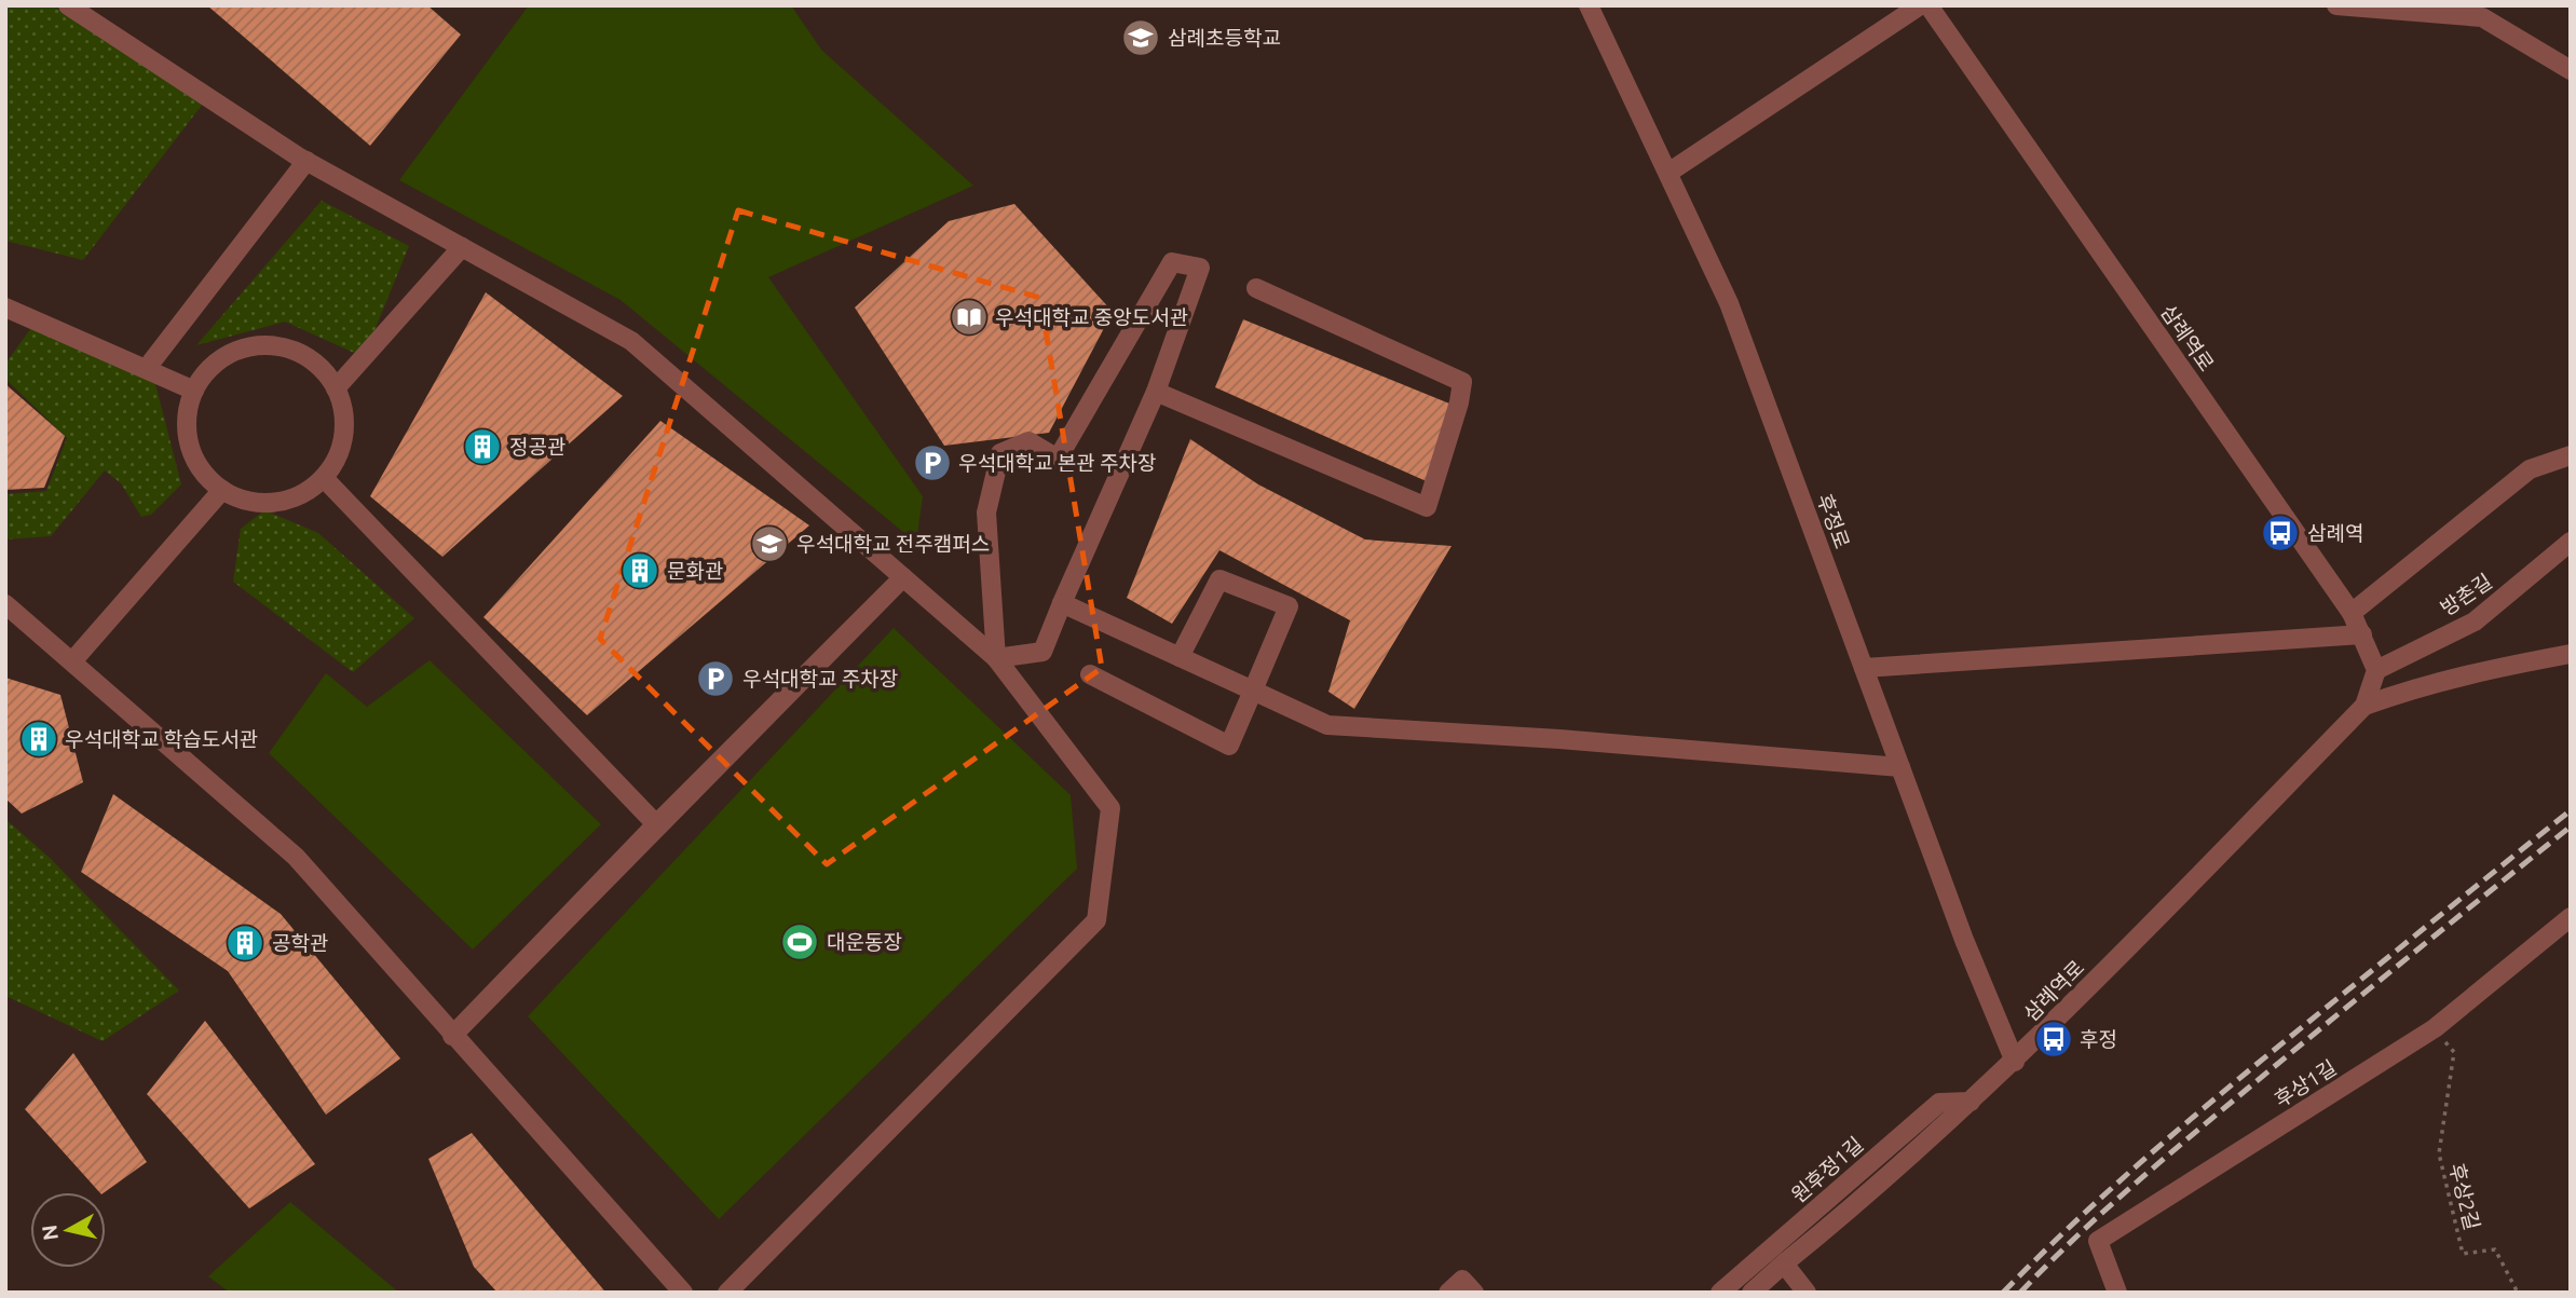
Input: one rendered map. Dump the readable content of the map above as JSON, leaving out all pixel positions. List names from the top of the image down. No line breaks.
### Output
{"streets":{"street":["삼례역로","후정로","방촌길","후상1길","원후정1길"],"path":["후상2길"]},"crossings":[["삼례역로","후정로"],["삼례역로","방촌길"],["삼례역로","원후정1길"],["후상1길","후상2길"]],"places":{"school or university":["삼례초등학교","우석대학교 전주캠퍼스"],"library":["우석대학교 중앙도서관"],"building":["정공관","문화관","우석대학교 학습도서관","공학관"],"parking":["우석대학교 본관 주차장","우석대학교 주차장"],"bus stop":["삼례역","후정"],"sports":["대운동장"]},"north":"left"}
